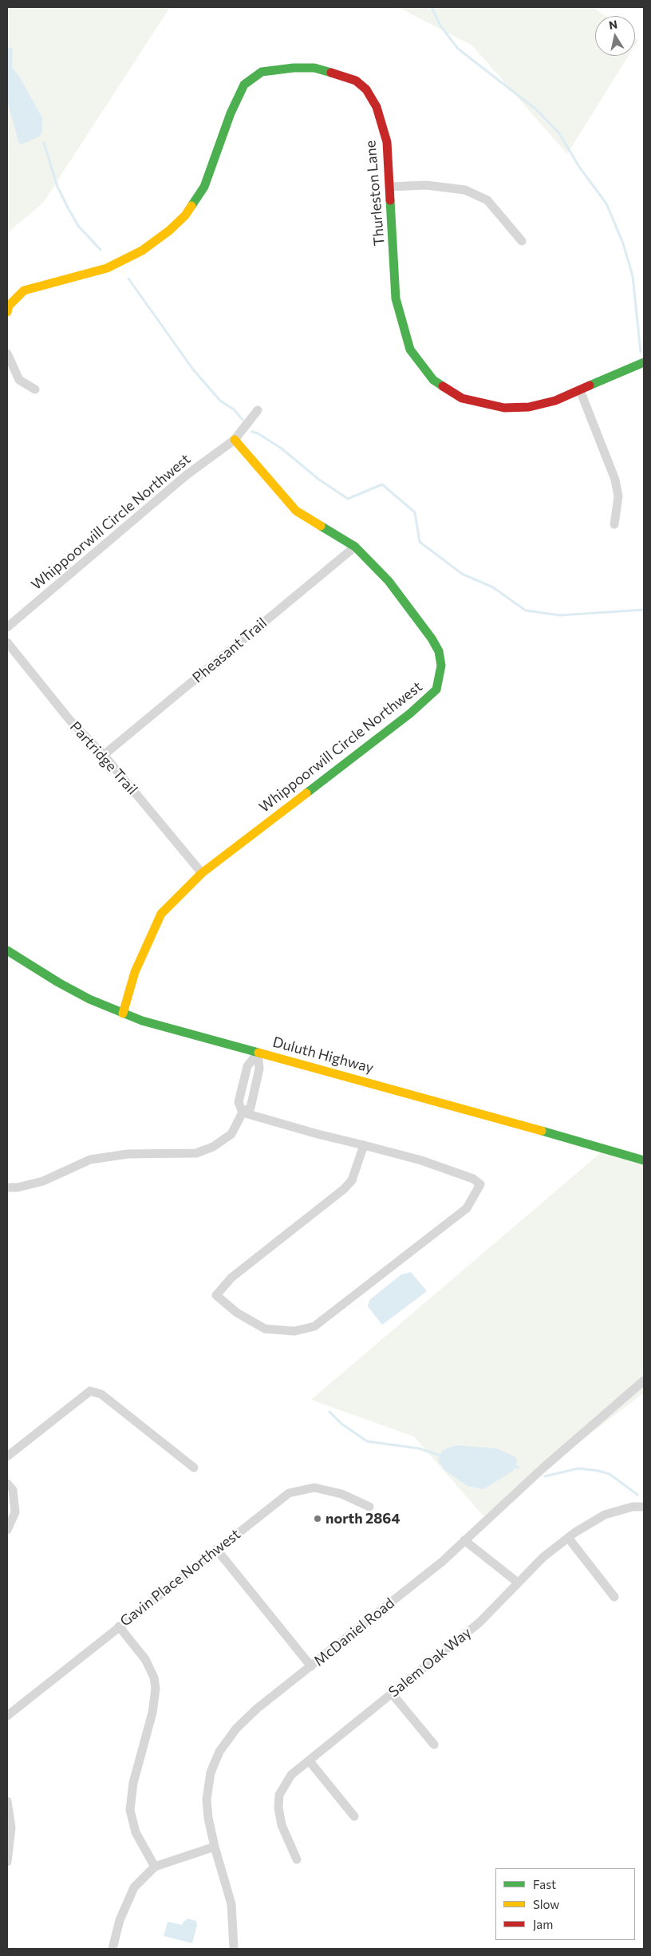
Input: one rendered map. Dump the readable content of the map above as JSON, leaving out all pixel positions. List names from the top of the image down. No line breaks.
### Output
{"streets":{"street":["Thurleston Lane","Whippoorwill Circle Northwest","Pheasant Trail","Partridge Trail","Duluth Highway","Gavin Place Northwest","McDaniel Road","Salem Oak Way"]},"crossings":[["Whippoorwill Circle Northwest","Pheasant Trail"],["Whippoorwill Circle Northwest","Partridge Trail"],["Whippoorwill Circle Northwest","Duluth Highway"],["Pheasant Trail","Partridge Trail"]],"places":["north 2864"],"legend":["Fast","Slow","Jam"],"north":"top"}
